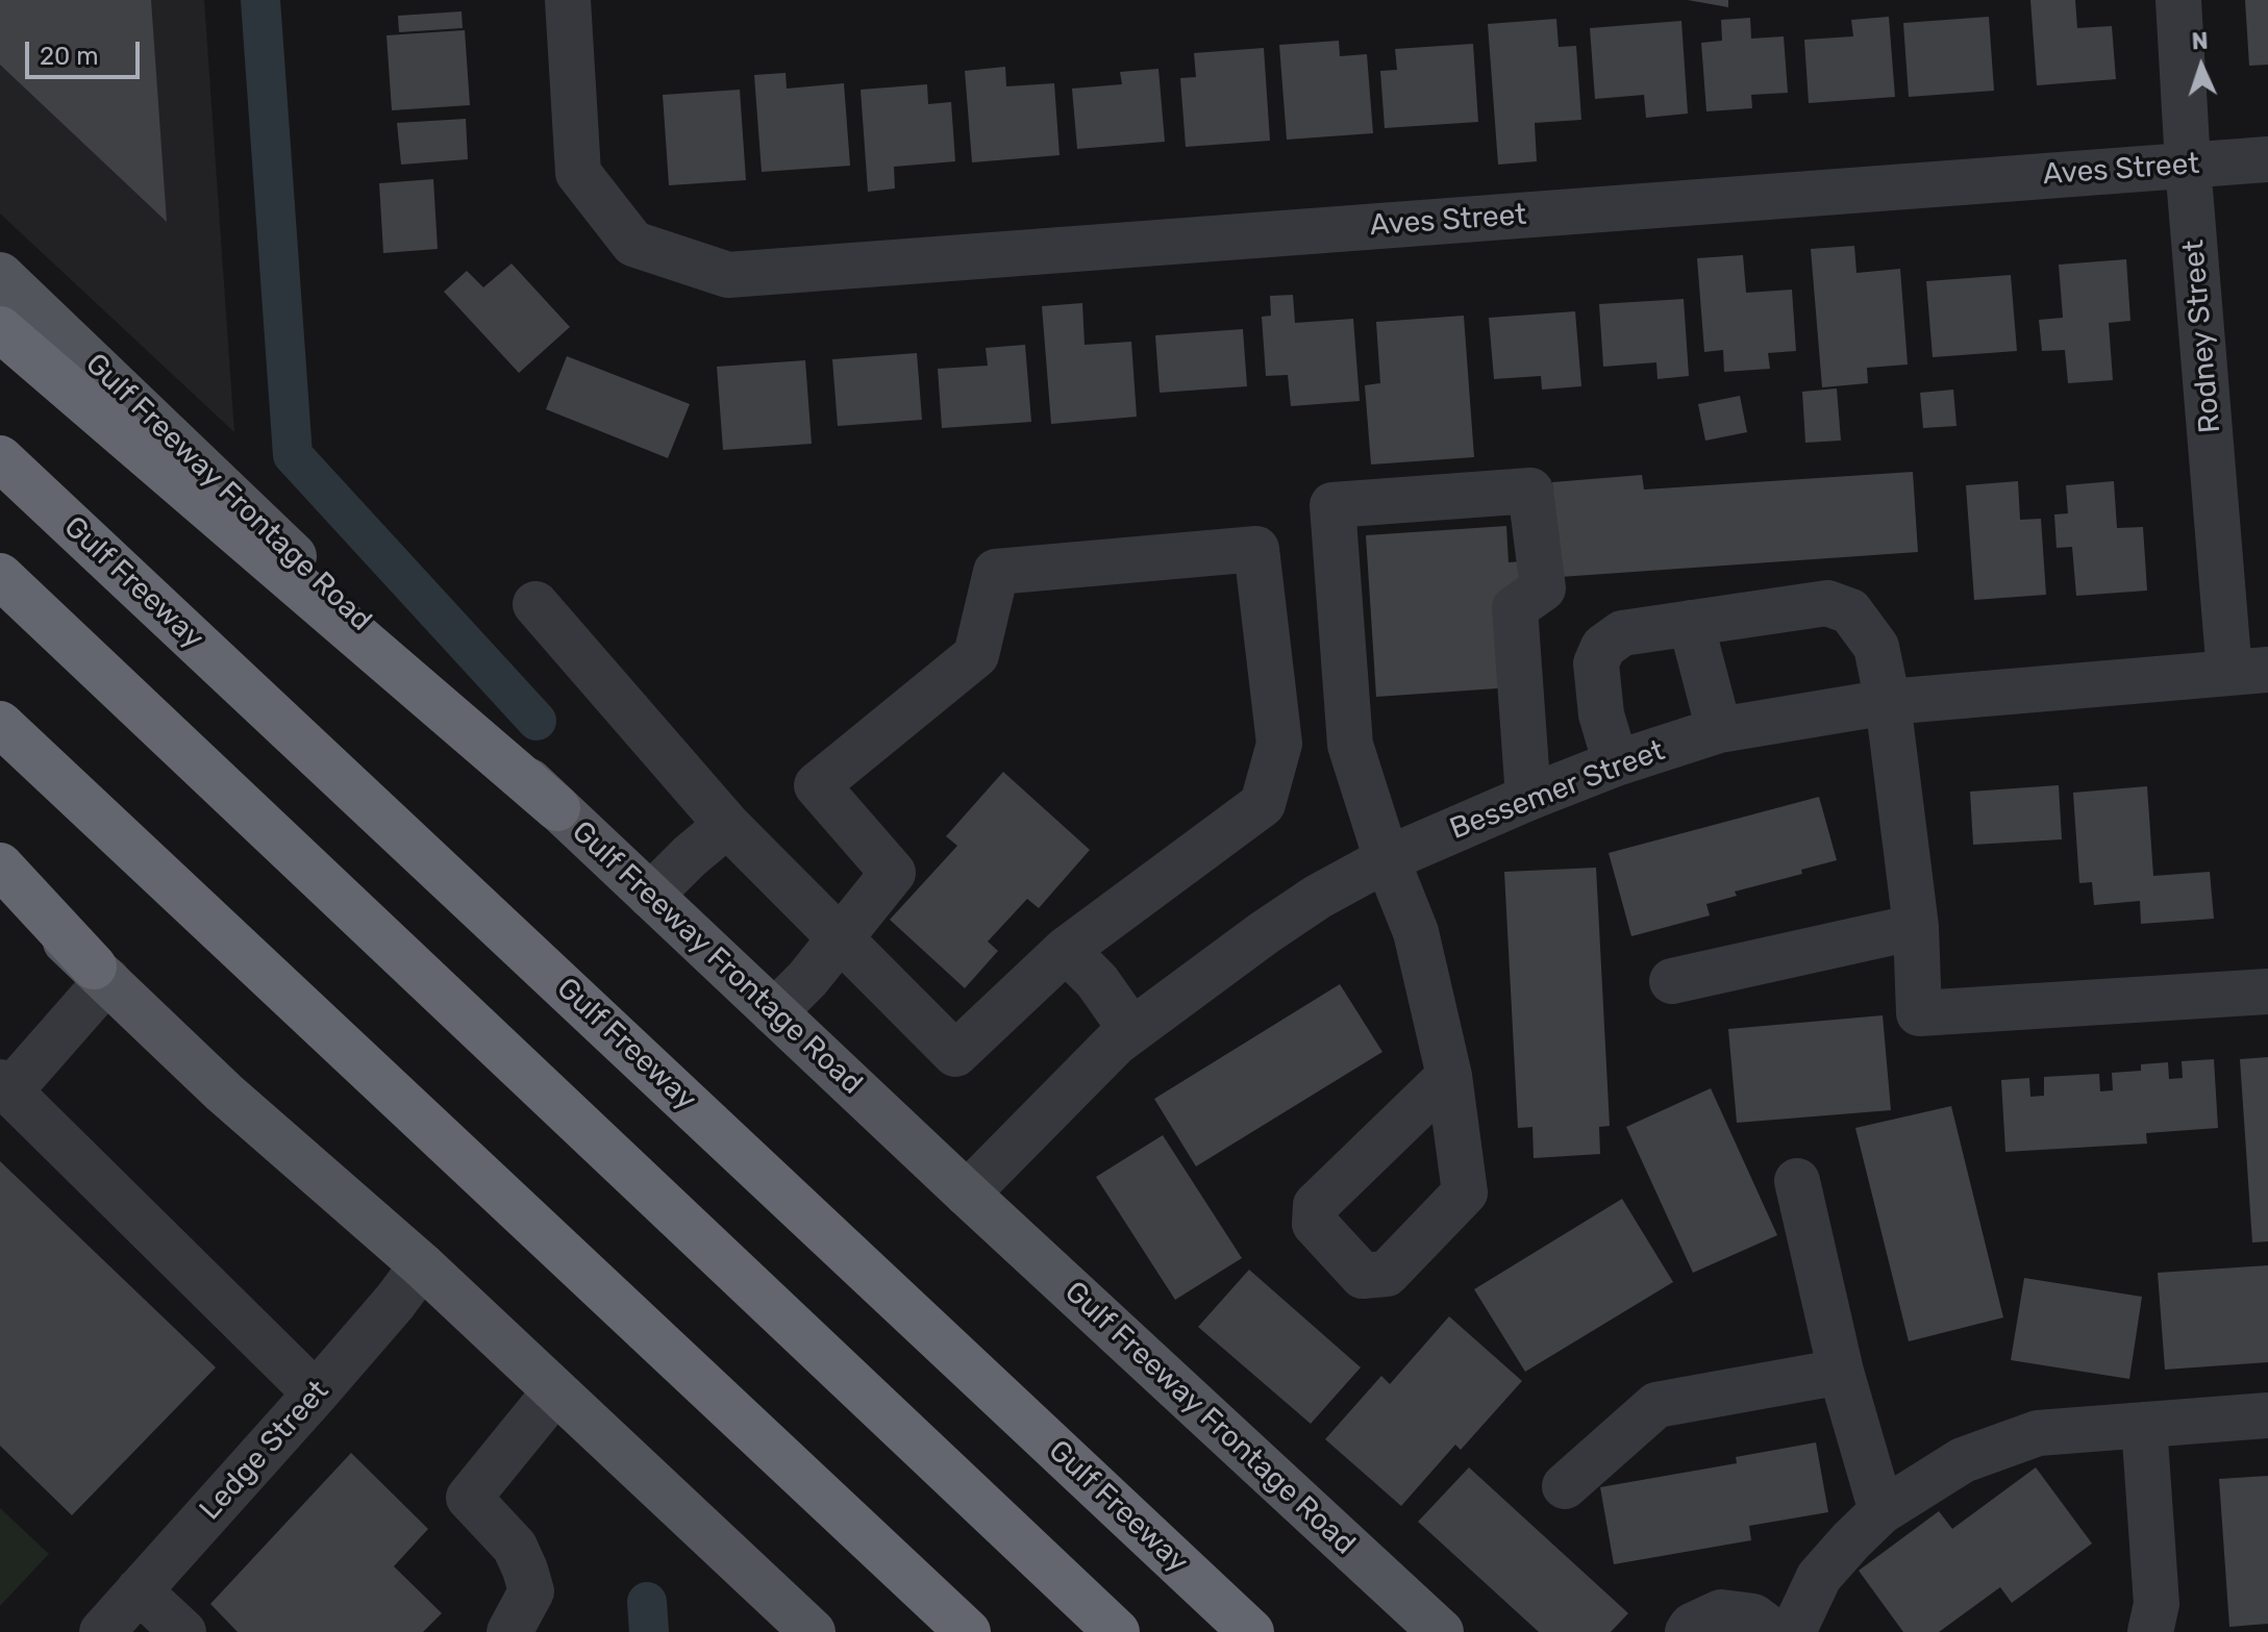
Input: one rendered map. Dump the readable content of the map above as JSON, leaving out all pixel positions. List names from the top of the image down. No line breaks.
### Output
{"streets":{"highway":["Gulf Freeway"],"main road":["Gulf Freeway Frontage Road"],"street":["Aves Street","Rodney Street","Bessemer Street","Ledge Street"]},"crossings":[["Aves Street","Rodney Street"],["Rodney Street","Bessemer Street"],["Gulf Freeway Frontage Road","Bessemer Street"]],"scale_bar":"20 m","north":"top"}
